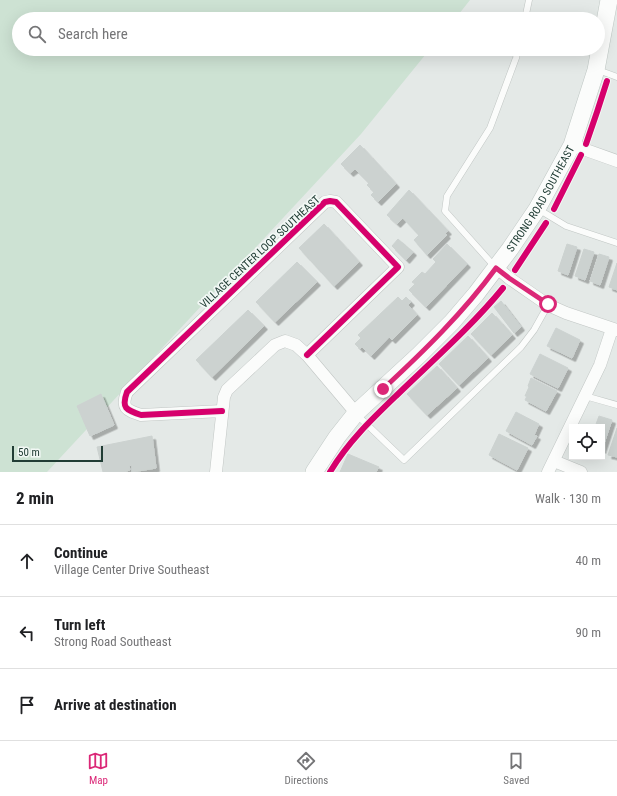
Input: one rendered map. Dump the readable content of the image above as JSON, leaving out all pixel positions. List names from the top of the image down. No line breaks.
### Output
{"streets":{"street":["STRONG ROAD SOUTHEAST","VILLAGE CENTER LOOP SOUTHEAST"]},"scale_bar":"50 m","page":{"search":"Search here","scale":"50 m","heading":["2 min","Walk · 130 m"],"list":[["Continue","Village Center Drive Southeast","40 m"],["Turn left","Strong Road Southeast","90 m"],"Arrive at destination"],"nav":["Map","Directions","Saved"]}}
